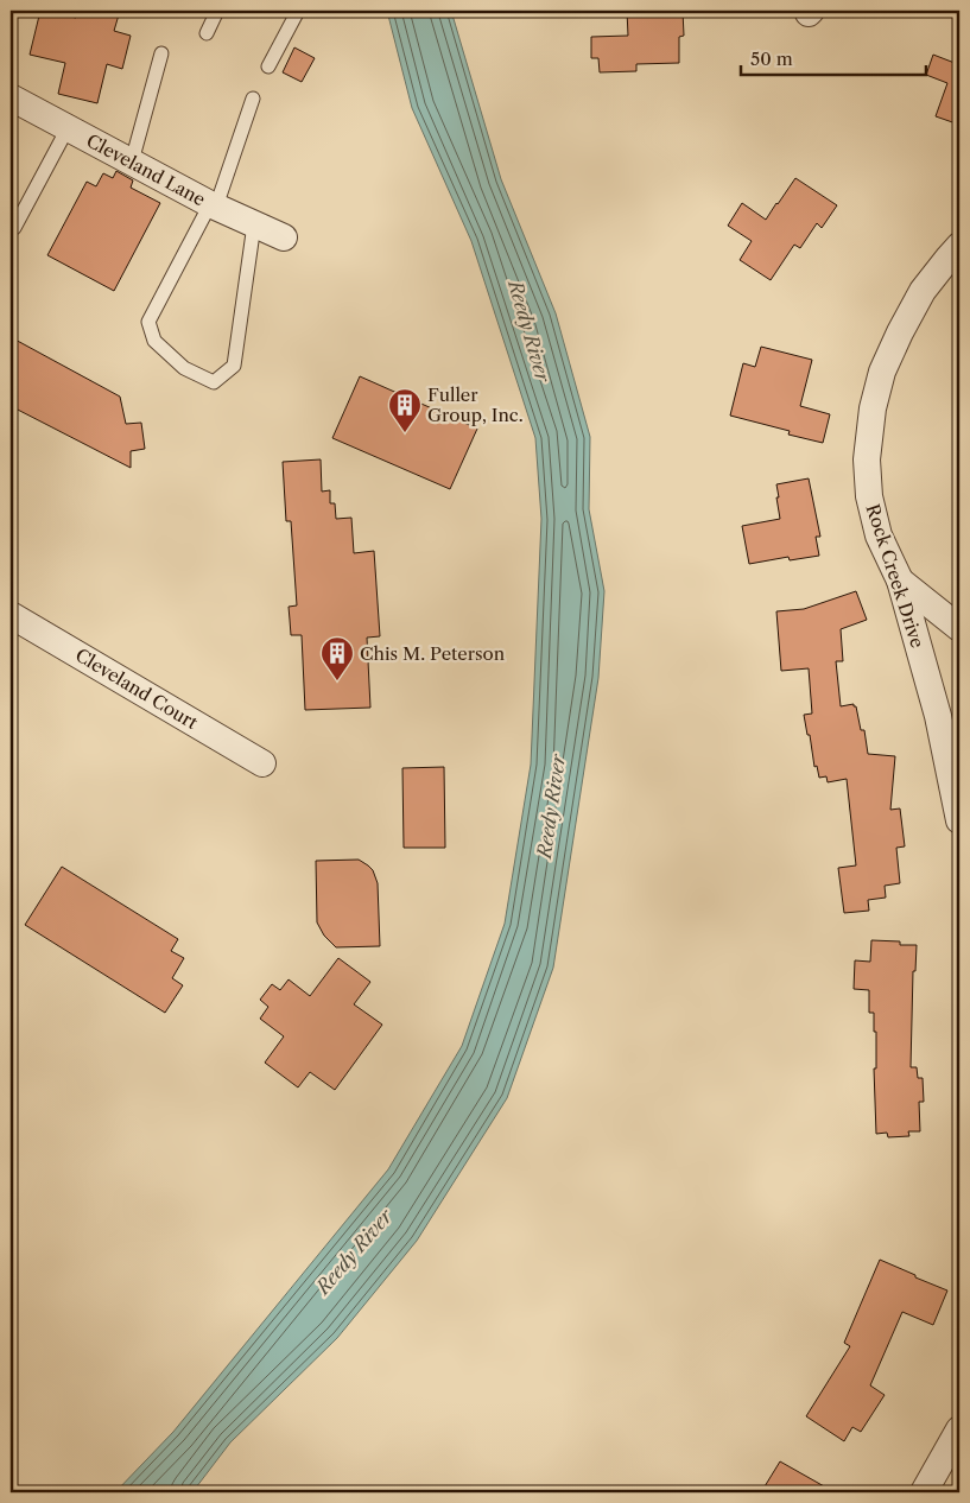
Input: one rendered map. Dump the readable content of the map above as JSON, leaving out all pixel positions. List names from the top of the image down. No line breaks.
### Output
{"streets":{"street":["Cleveland Lane","Rock Creek Drive","Cleveland Court"]},"water":["Reedy River"],"places":{"building":["Fuller Group, Inc.","Chis M. Peterson"]},"scale_bar":"50 m"}
